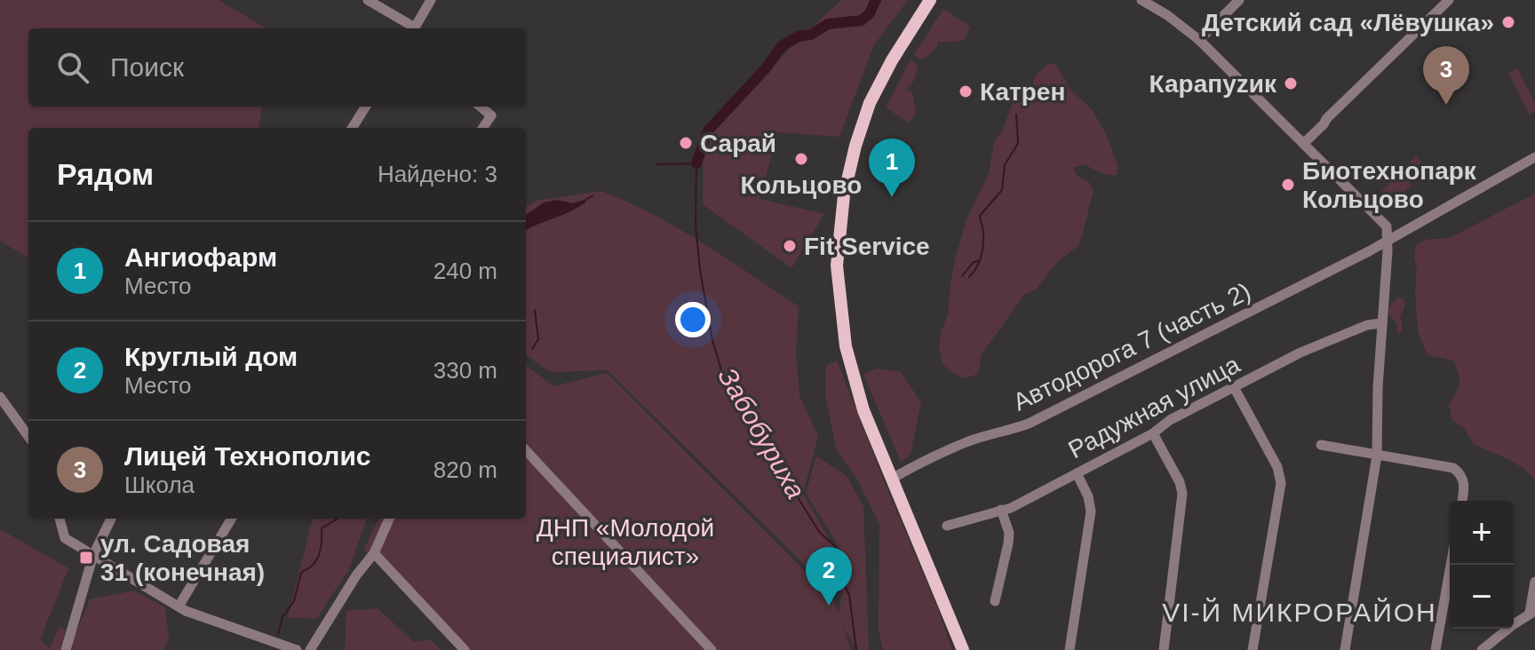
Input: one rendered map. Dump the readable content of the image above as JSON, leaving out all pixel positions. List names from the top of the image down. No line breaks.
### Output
{"streets":{"street":["Автодорога 7 (часть 2)","Радужная улица"]},"districts":["VI-Й МИКРОРАЙОН"],"water":["Забобуриха"],"parks":["ДНП «Молодой специалист»"],"places":{"other":["Детский сад «Лёвушка»","Карапуzик","Катрен","Сарай","Кольцово","Биотехнопарк Кольцово","Fit Service"],"transit":["ул. Садовая 31 (конечная)"]},"page":{"search":"Поиск","pins":["3","1","2"],"heading":["Рядом","Найдено: 3"],"list":[{"mark":"1","name":"Ангиофарм","note":"Место","value":"240 m"},{"mark":"2","name":"Круглый дом","note":"Место","value":"330 m"},{"mark":"3","name":"Лицей Технополис","note":"Школа","value":"820 m"}],"map_buttons":["+","−"]}}
